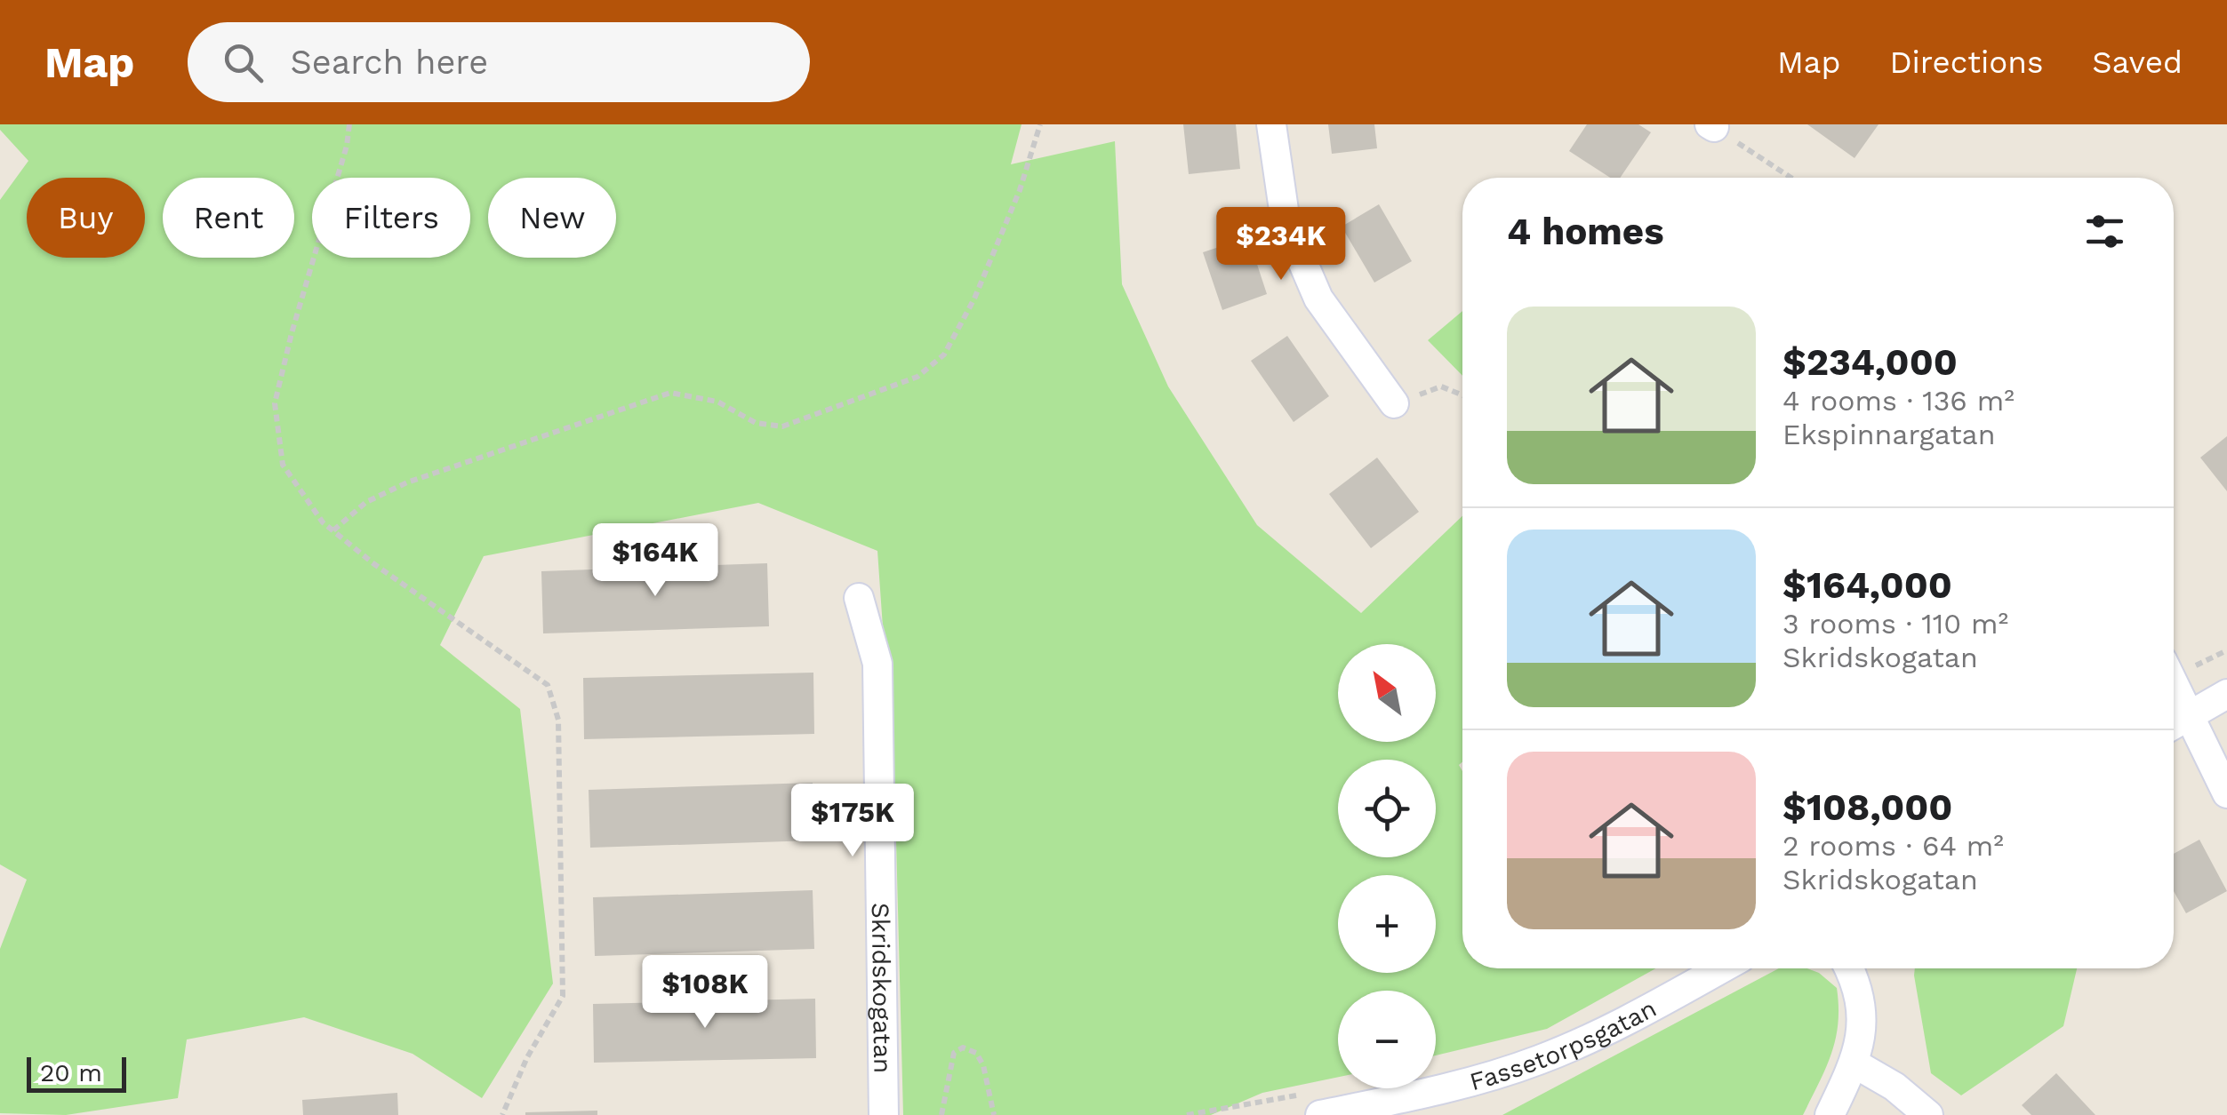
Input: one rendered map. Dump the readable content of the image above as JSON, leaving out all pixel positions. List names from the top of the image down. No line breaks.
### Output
{"streets":{"street":["Skridskogatan","Fassetorpsgatan"]},"scale_bar":"20 m","north":"top left","page":{"header":"Map","search":"Search here","nav":["Map","Directions","Saved"],"chip":["Buy","Rent","Filters","New"],"heading":"4 homes","price":["$234K","$164K","$175K","$108K"],"list":[{"name":"$234,000","note":"4 rooms · 136 m² · Ekspinnargatan"},{"name":"$164,000","note":"3 rooms · 110 m² · Skridskogatan"},{"name":"$108,000","note":"2 rooms · 64 m² · Skridskogatan"}],"map_buttons":["+","−"],"scale":"20 m"}}
